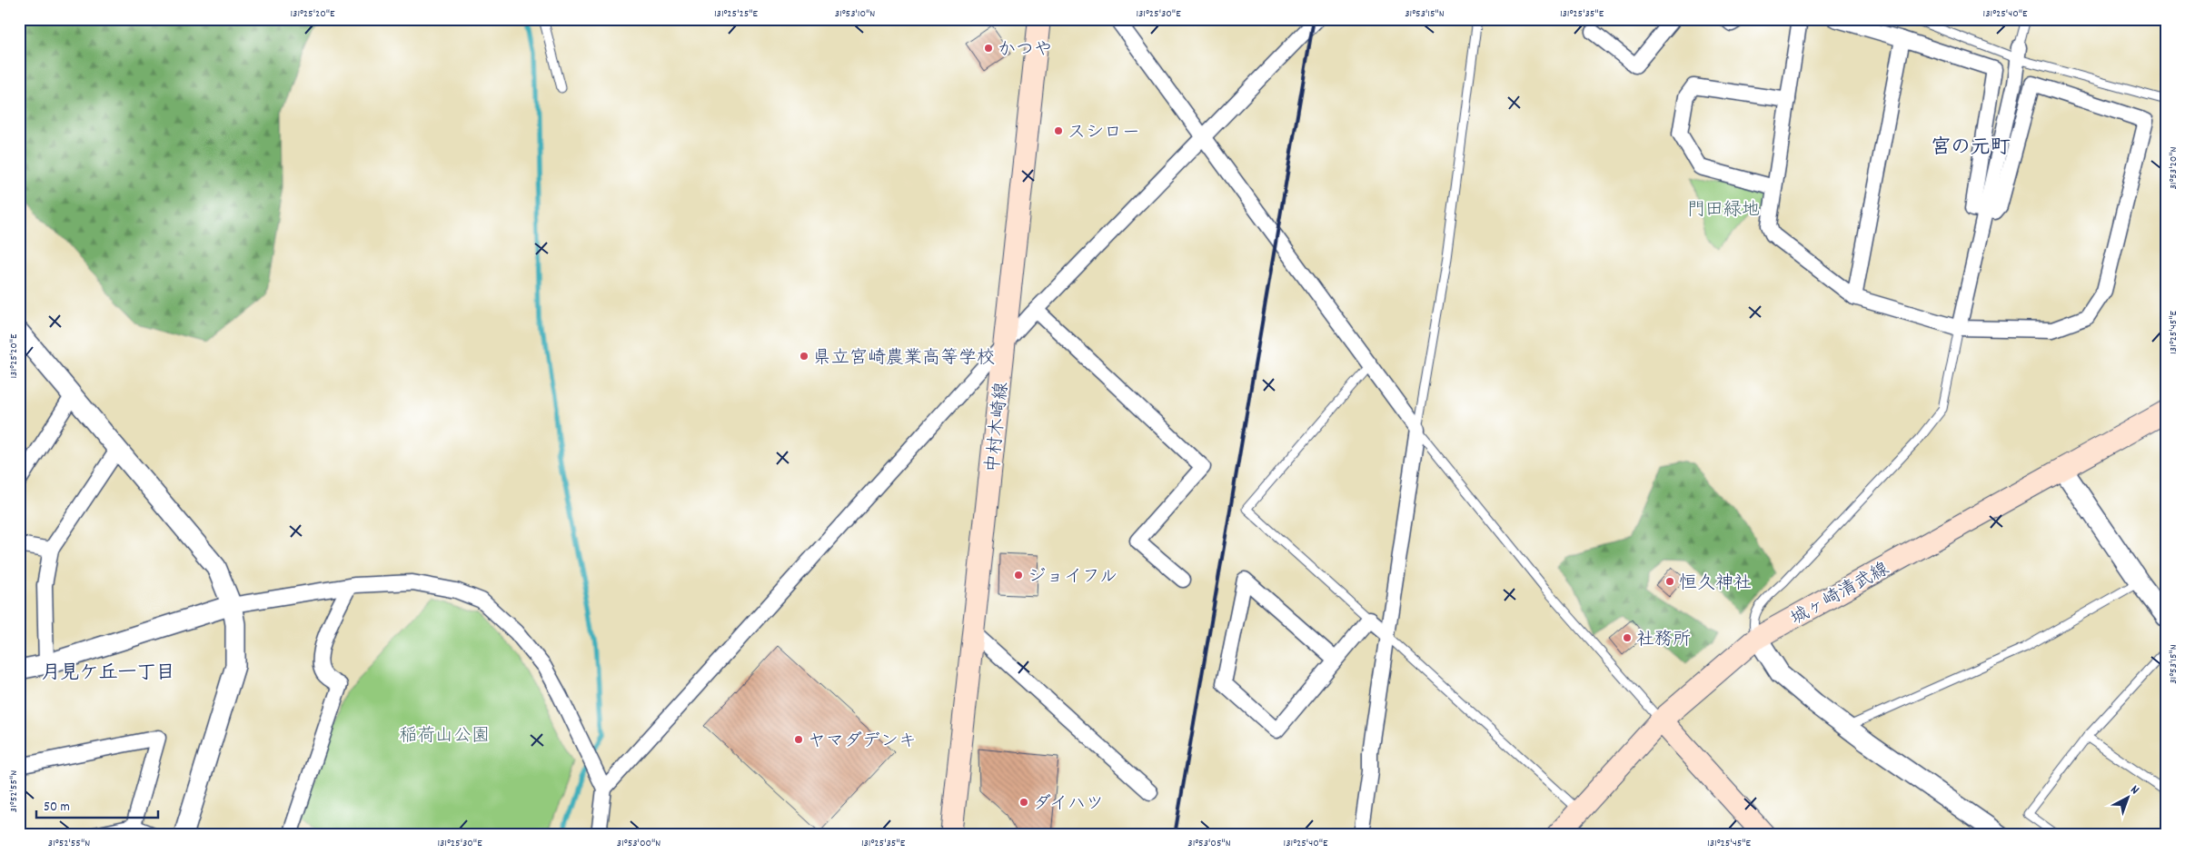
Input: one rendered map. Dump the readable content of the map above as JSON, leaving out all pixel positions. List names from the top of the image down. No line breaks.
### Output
{"streets":{"main road":["中村木崎線","城ヶ崎清武線"]},"districts":["宮の元町","月見ケ丘一丁目"],"parks":["門田緑地","稲荷山公園"],"places":["かつや","スシロー","県立宮崎農業高等学校","ジョイフル","恒久神社","社務所","ヤマダデンキ","ダイハツ"],"scale_bar":"50 m","north":"top right","coordinates":["131°25'20\"E","131°25'25\"E","31°53'10\"N","131°25'30\"E","31°53'15\"N","131°25'35\"E","131°25'40\"E","31°53'20\"N","131°25'45\"E","31°52'55\"N","31°53'00\"N","31°53'05\"N"]}
